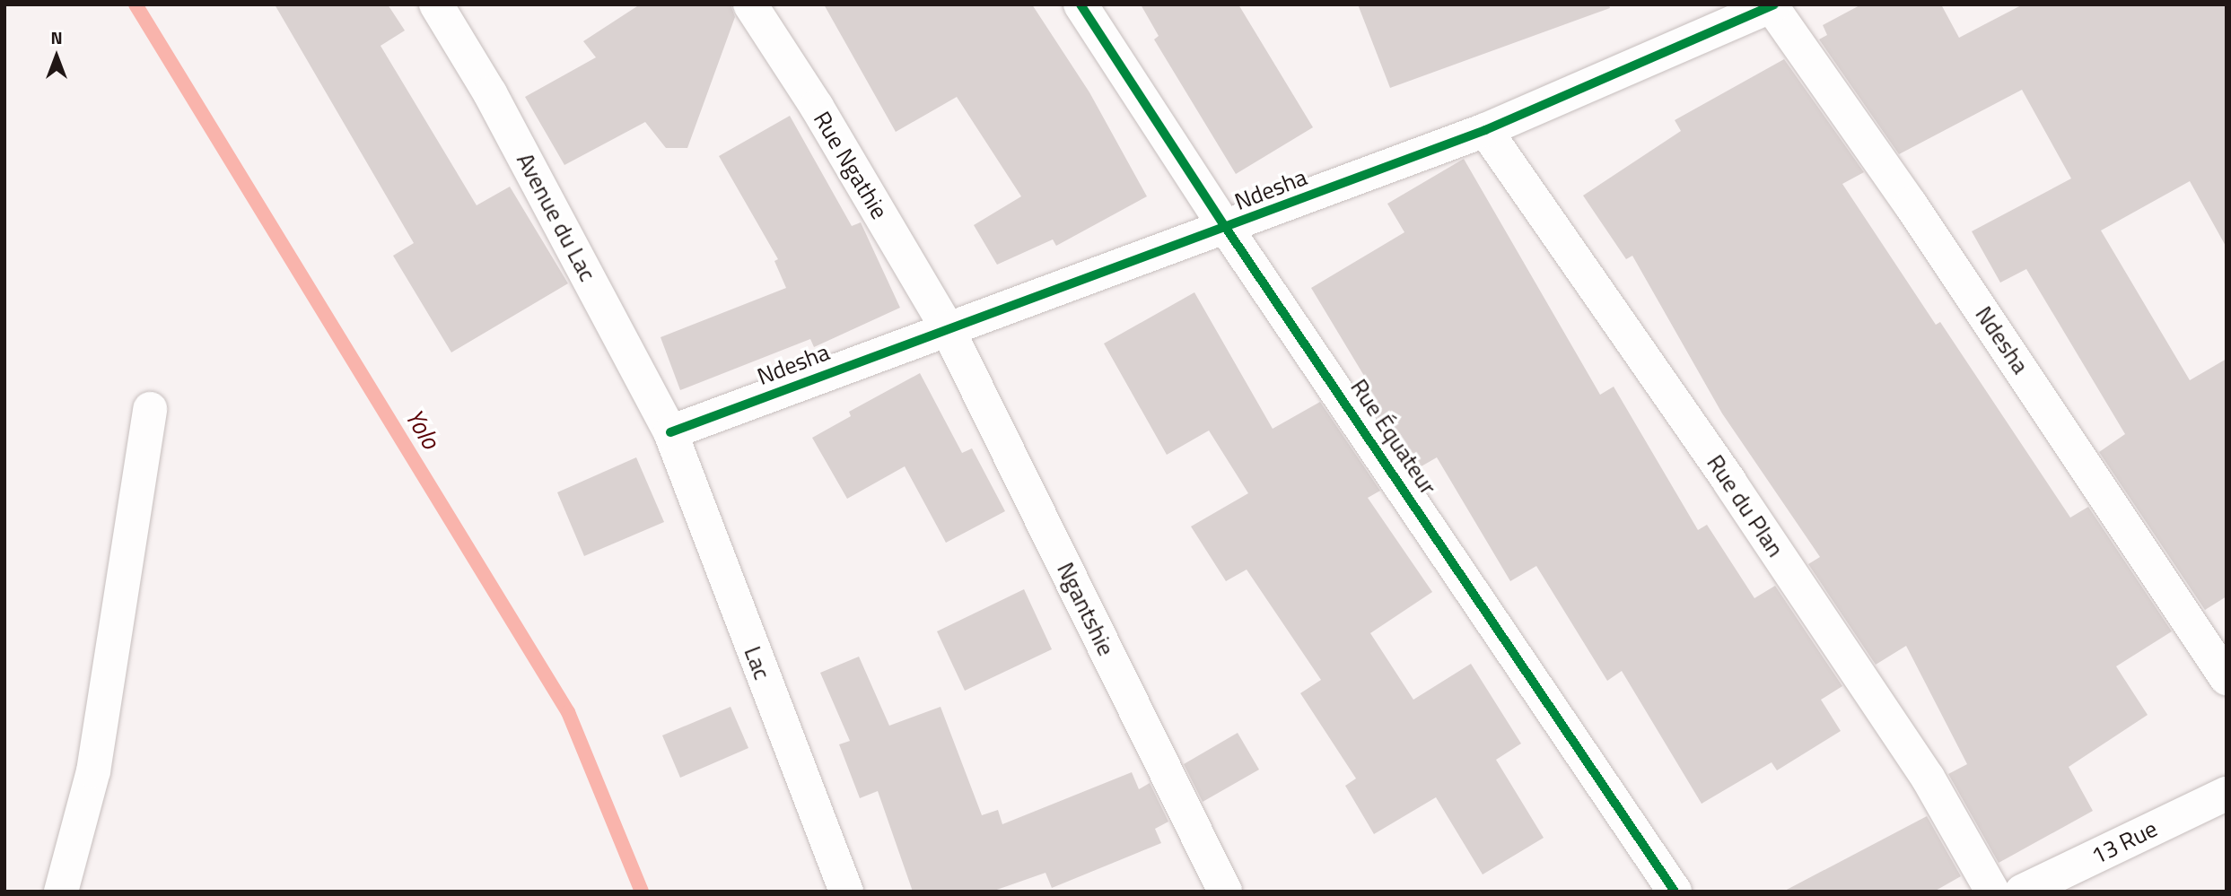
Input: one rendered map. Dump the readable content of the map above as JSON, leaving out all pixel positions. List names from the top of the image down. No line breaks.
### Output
{"streets":{"street":["Rue Ngathie","Ndesha","Avenue du Lac","Rue Équateur","Rue du Plan","Ngantshie","Lac","13 Rue"]},"crossings":[["Rue Ngathie","Ndesha"],["Rue Ngathie","Ngantshie"],["Ndesha","Avenue du Lac"],["Ndesha","Rue Équateur"],["Ndesha","Rue du Plan"],["Ndesha","Ngantshie"],["Ndesha","Lac"],["Avenue du Lac","Lac"]],"water":["Yolo"],"north":"top"}
